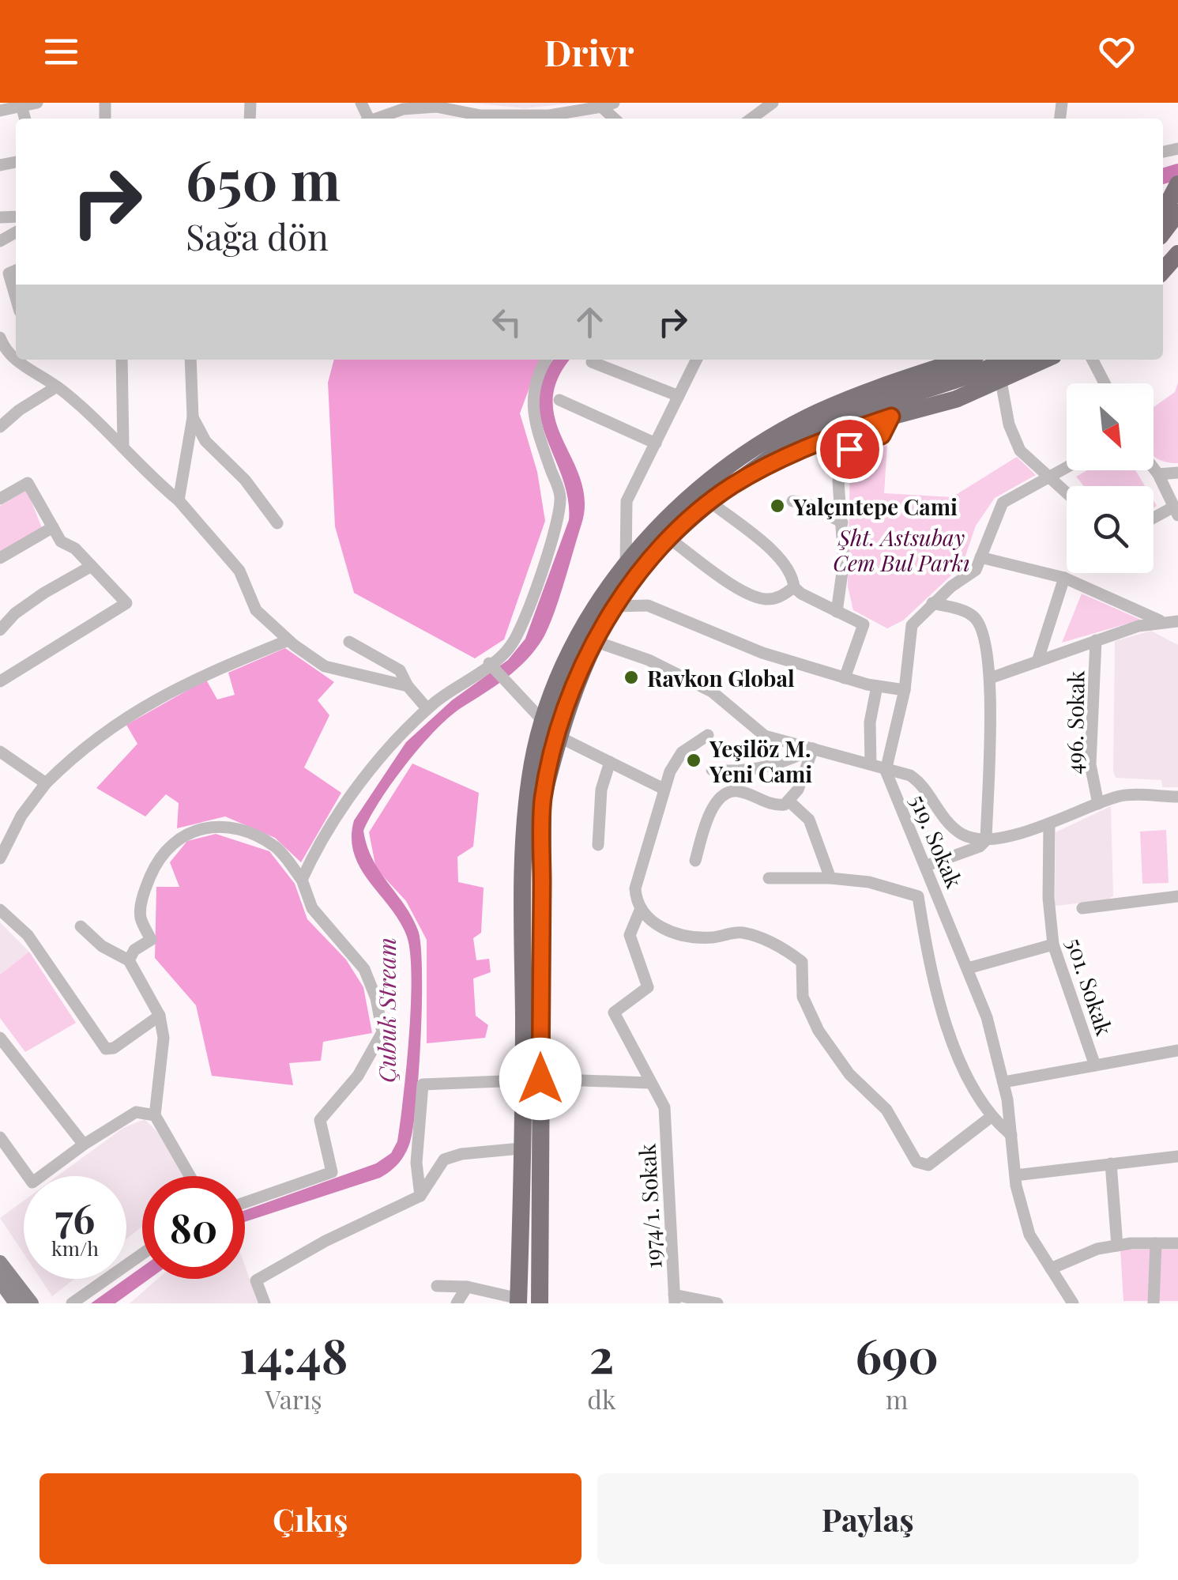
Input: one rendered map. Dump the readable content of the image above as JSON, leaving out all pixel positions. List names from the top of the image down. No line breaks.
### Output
{"streets":{"street":["496. Sokak","519. Sokak","501. Sokak","1974/1. Sokak"]},"water":["Çubuk Stream"],"parks":["Şht. Astsubay Cem Bul Parkı"],"places":["Yalçıntepe Cami","Ravkon Global","Yeşilöz M. Yeni Cami"],"north":"bottom right","page":{"header":"Drivr","turn":["650 m","Sağa dön"],"speed":"76 km/h","limit":"80","eta":["14:48","Varış","2","dk","690","m"],"buttons":["Çıkış","Paylaş"]}}
